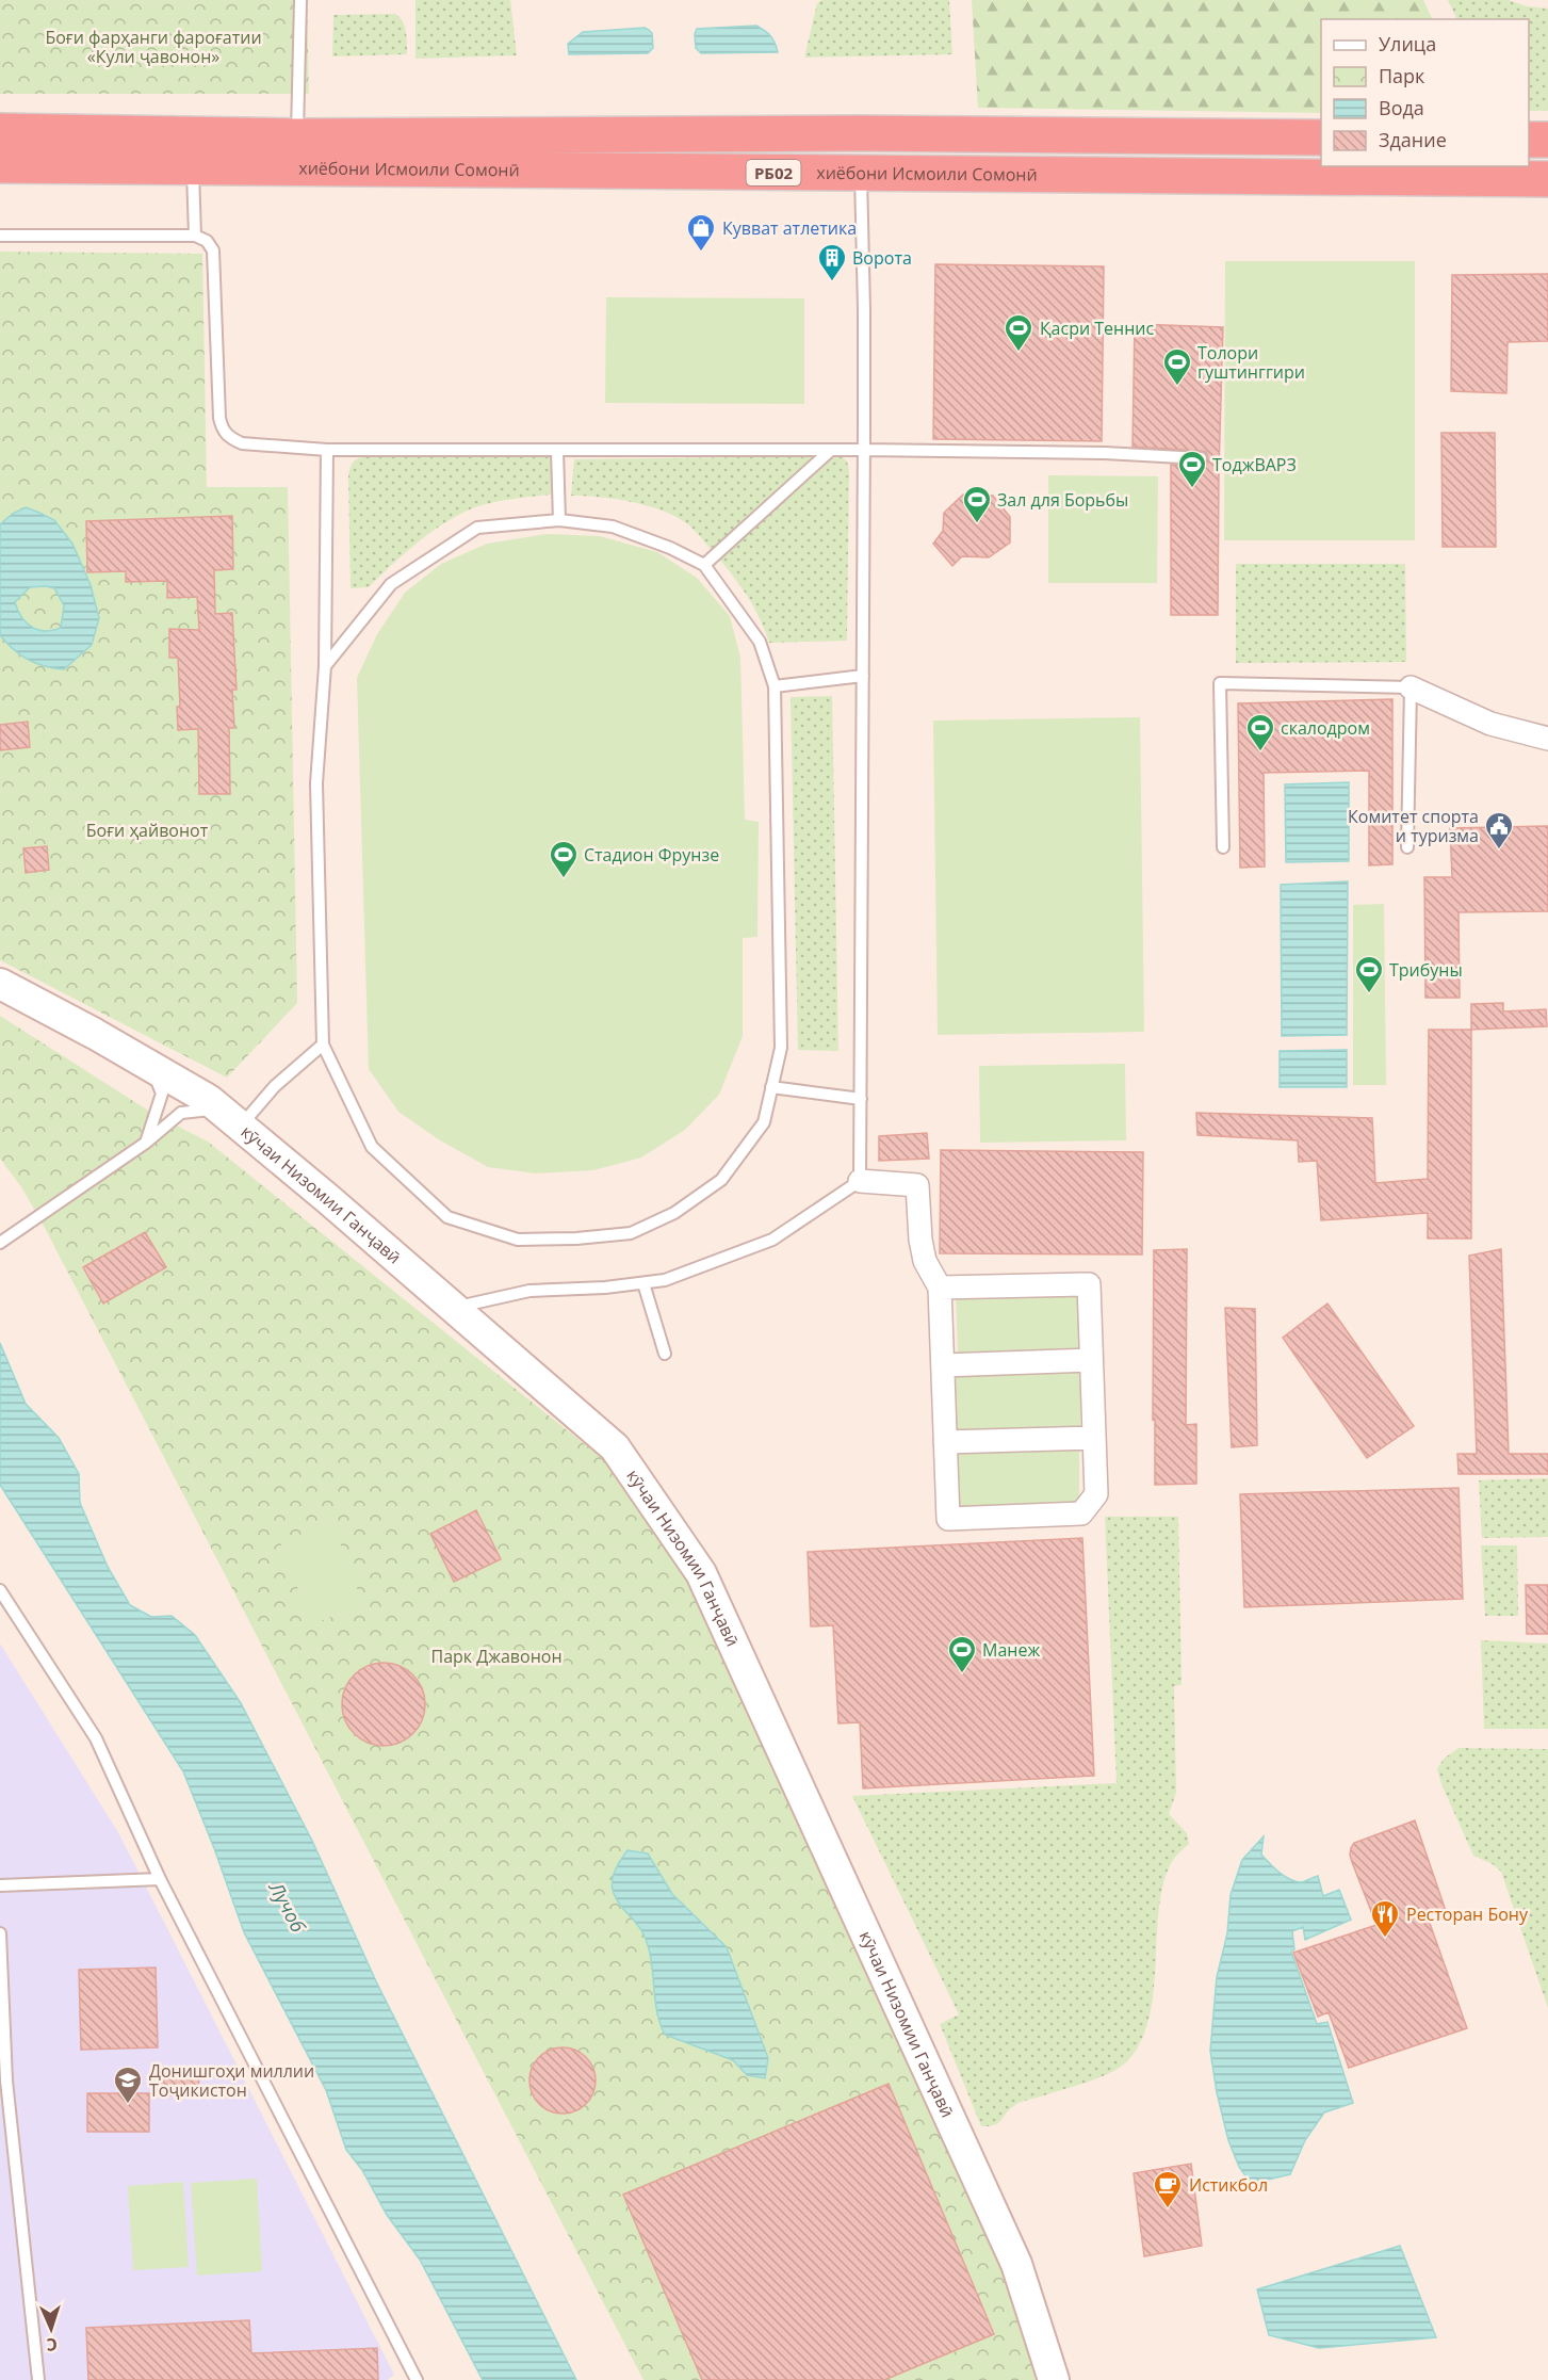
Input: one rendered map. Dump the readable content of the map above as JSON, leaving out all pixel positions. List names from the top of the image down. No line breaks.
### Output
{"streets":{"highway":["хиёбони Исмоили Сомонӣ","РБ02"],"street":["кӯчаи Низомии Ганҷавӣ"]},"water":["Лучоб"],"parks":["Боғи фарҳанги фароғатии «Кули ҷавонон»","Боғи ҳайвонот","Парк Джавонон"],"places":{"shop":["Кувват атлетика"],"building":["Ворота"],"sports":["Қасри Теннис","Толори гуштинггири","ТоджВАРЗ","Зал для Борьбы","скалодром","Стадион Фрунзе","Трибуны","Манеж"],"public building":["Комитет спорта и туризма"],"restaurant":["Ресторан Бону"],"school or university":["Донишгоҳи миллии Тоҷикистон"],"cafe":["Истикбол"]},"legend":["Улица","Парк","Вода","Здание"],"north":"bottom"}
